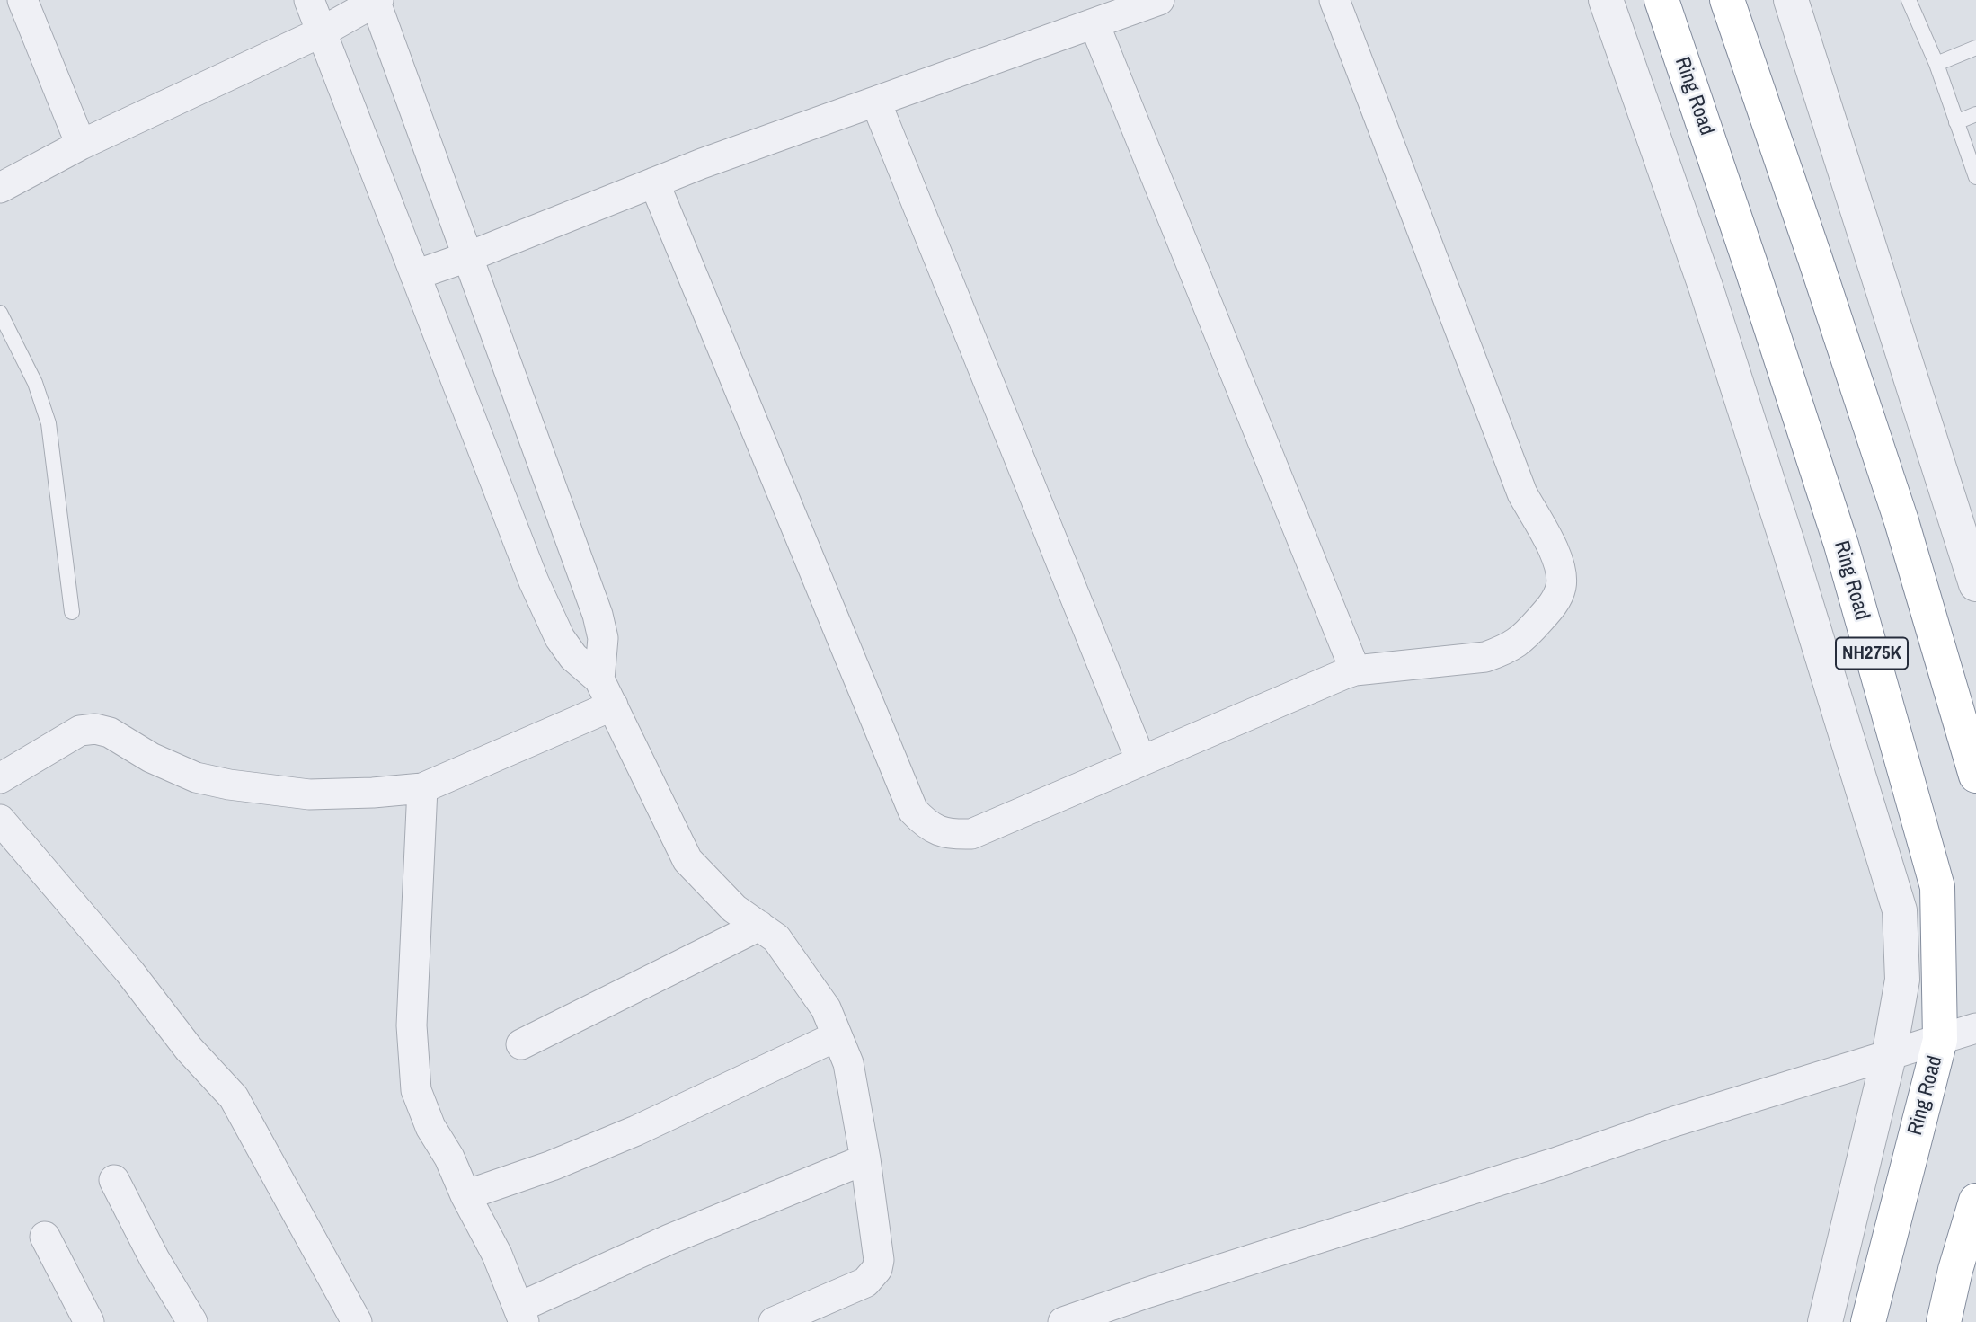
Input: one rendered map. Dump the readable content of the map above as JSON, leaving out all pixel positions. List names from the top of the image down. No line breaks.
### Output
{"streets":{"highway":["Ring Road","NH275K"]}}
